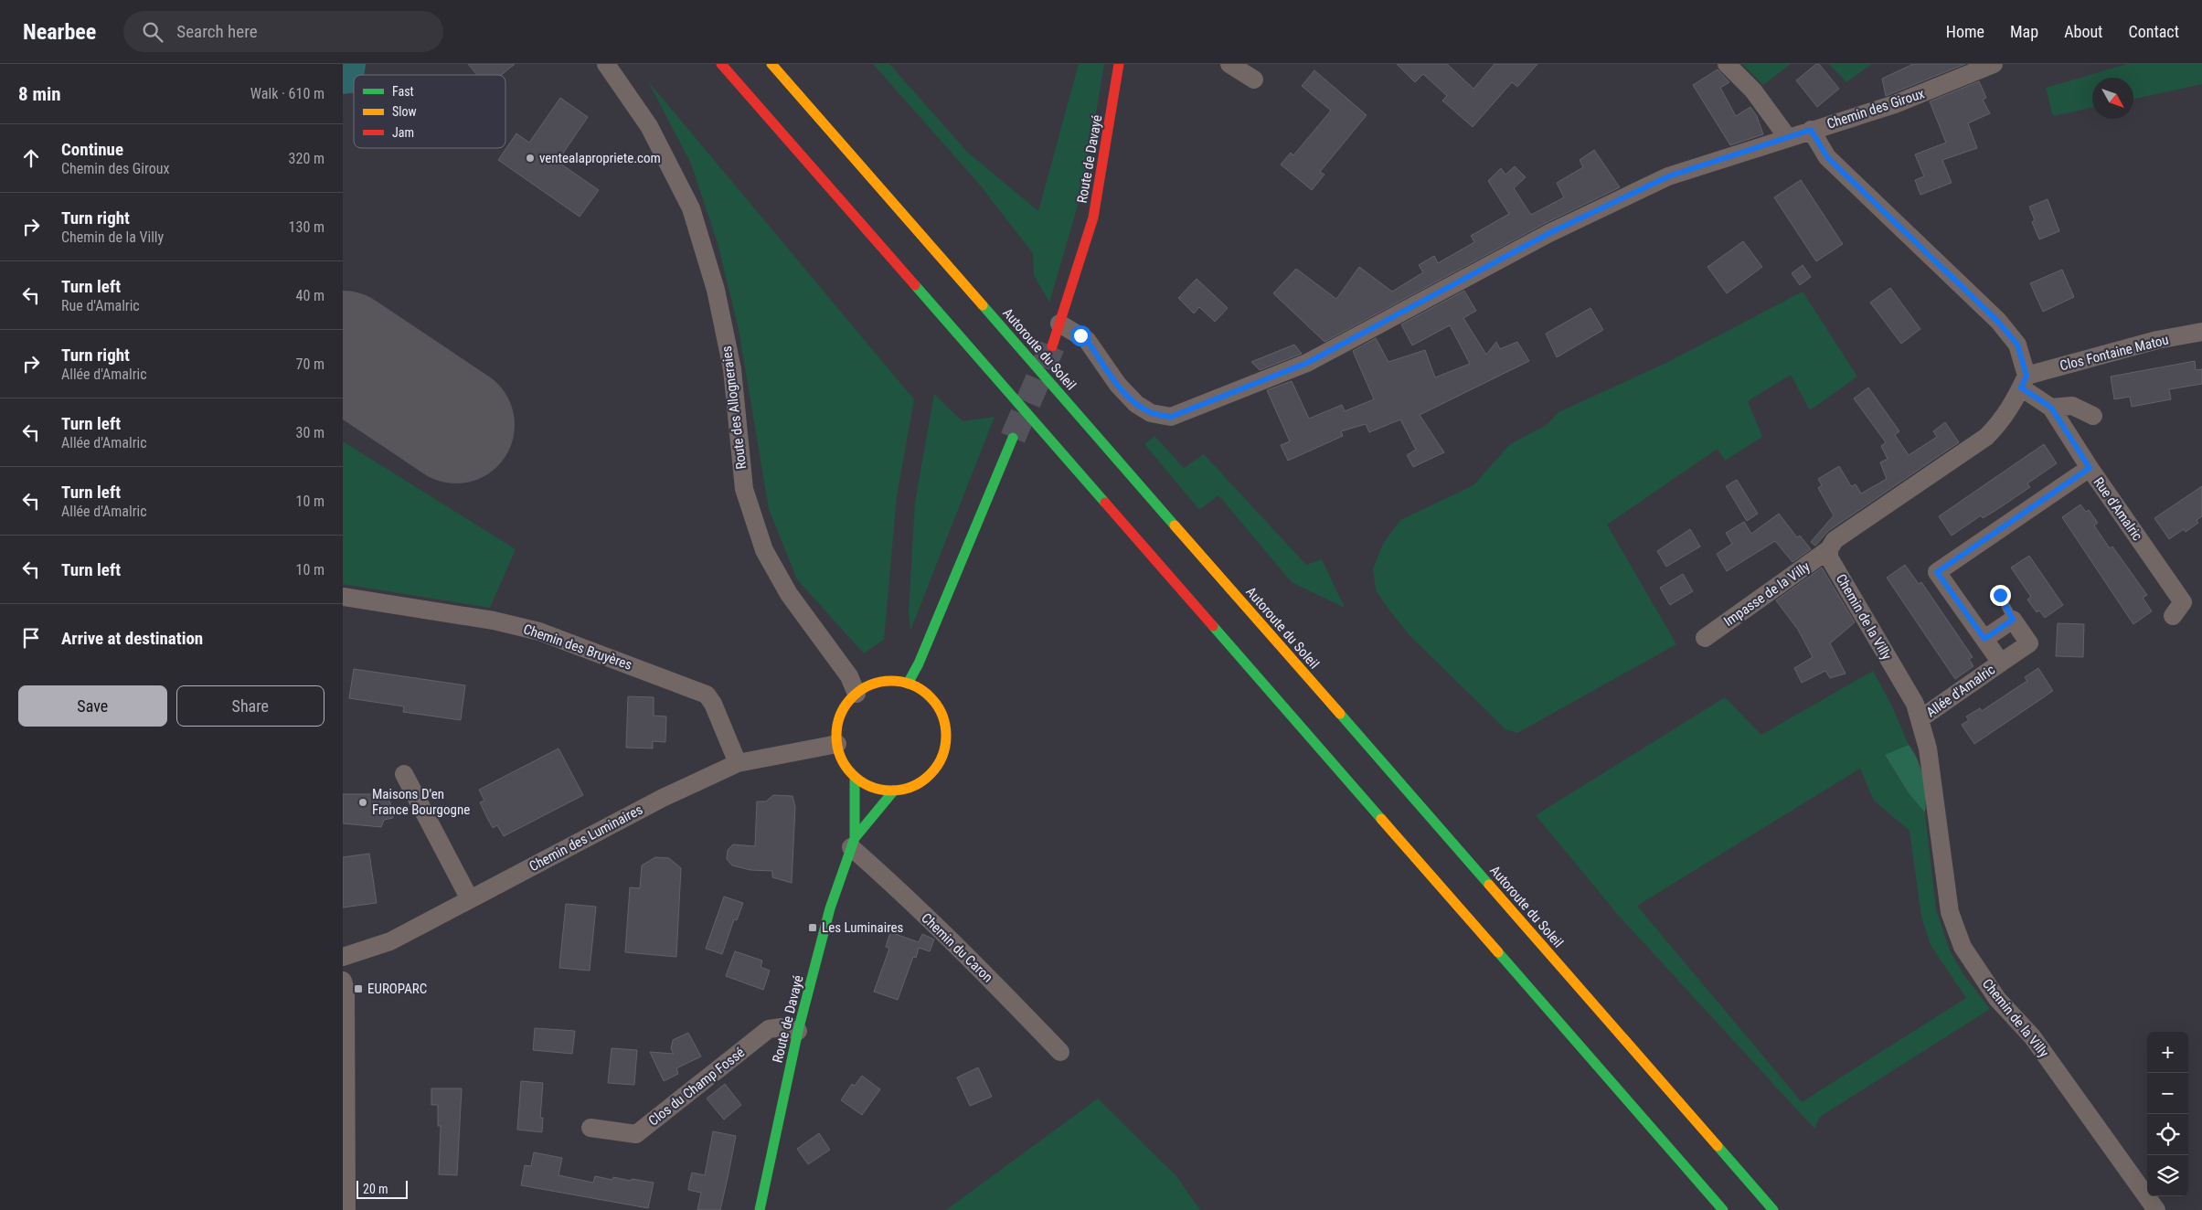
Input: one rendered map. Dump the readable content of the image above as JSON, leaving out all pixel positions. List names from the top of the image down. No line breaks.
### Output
{"streets":{"main road":["Route de Davayé","Autoroute du Soleil"],"street":["Chemin des Giroux","Clos Fontaine Matou","Route des Allogneraies","Rue d'Amalric","Impasse de la Villy","Chemin de la Villy","Chemin des Bruyères","Allée d'Amalric","Chemin des Luminaires","Chemin du Caron","Clos du Champ Fossé"]},"crossings":[["Chemin des Giroux","Route de Davayé"],["Route de Davayé","Route des Allogneraies"],["Route de Davayé","Chemin des Luminaires"],["Route de Davayé","Chemin du Caron"],["Route de Davayé","Clos du Champ Fossé"],["Clos Fontaine Matou","Rue d'Amalric"],["Route des Allogneraies","Chemin des Luminaires"],["Rue d'Amalric","Allée d'Amalric"],["Impasse de la Villy","Chemin de la Villy"],["Chemin de la Villy","Allée d'Amalric"],["Chemin des Bruyères","Chemin des Luminaires"]],"places":{"other":["ventealapropriete.com","Maisons D'en France Bourgogne"],"transit":["Les Luminaires","EUROPARC"]},"legend":["Fast","Slow","Jam"],"scale_bar":"20 m","north":"bottom right","page":{"header":"Nearbee","search":"Search here","nav":["Home","Map","About","Contact"],"heading":["8 min","Walk · 610 m"],"list":[["Continue","Chemin des Giroux","320 m"],["Turn right","Chemin de la Villy","130 m"],["Turn left","Rue d'Amalric","40 m"],["Turn right","Allée d'Amalric","70 m"],["Turn left","Allée d'Amalric","30 m"],["Turn left","Allée d'Amalric","10 m"],["Turn left","10 m"],"Arrive at destination"],"buttons":["Save","Share"],"map_buttons":["+","−"],"scale":"20 m"}}
